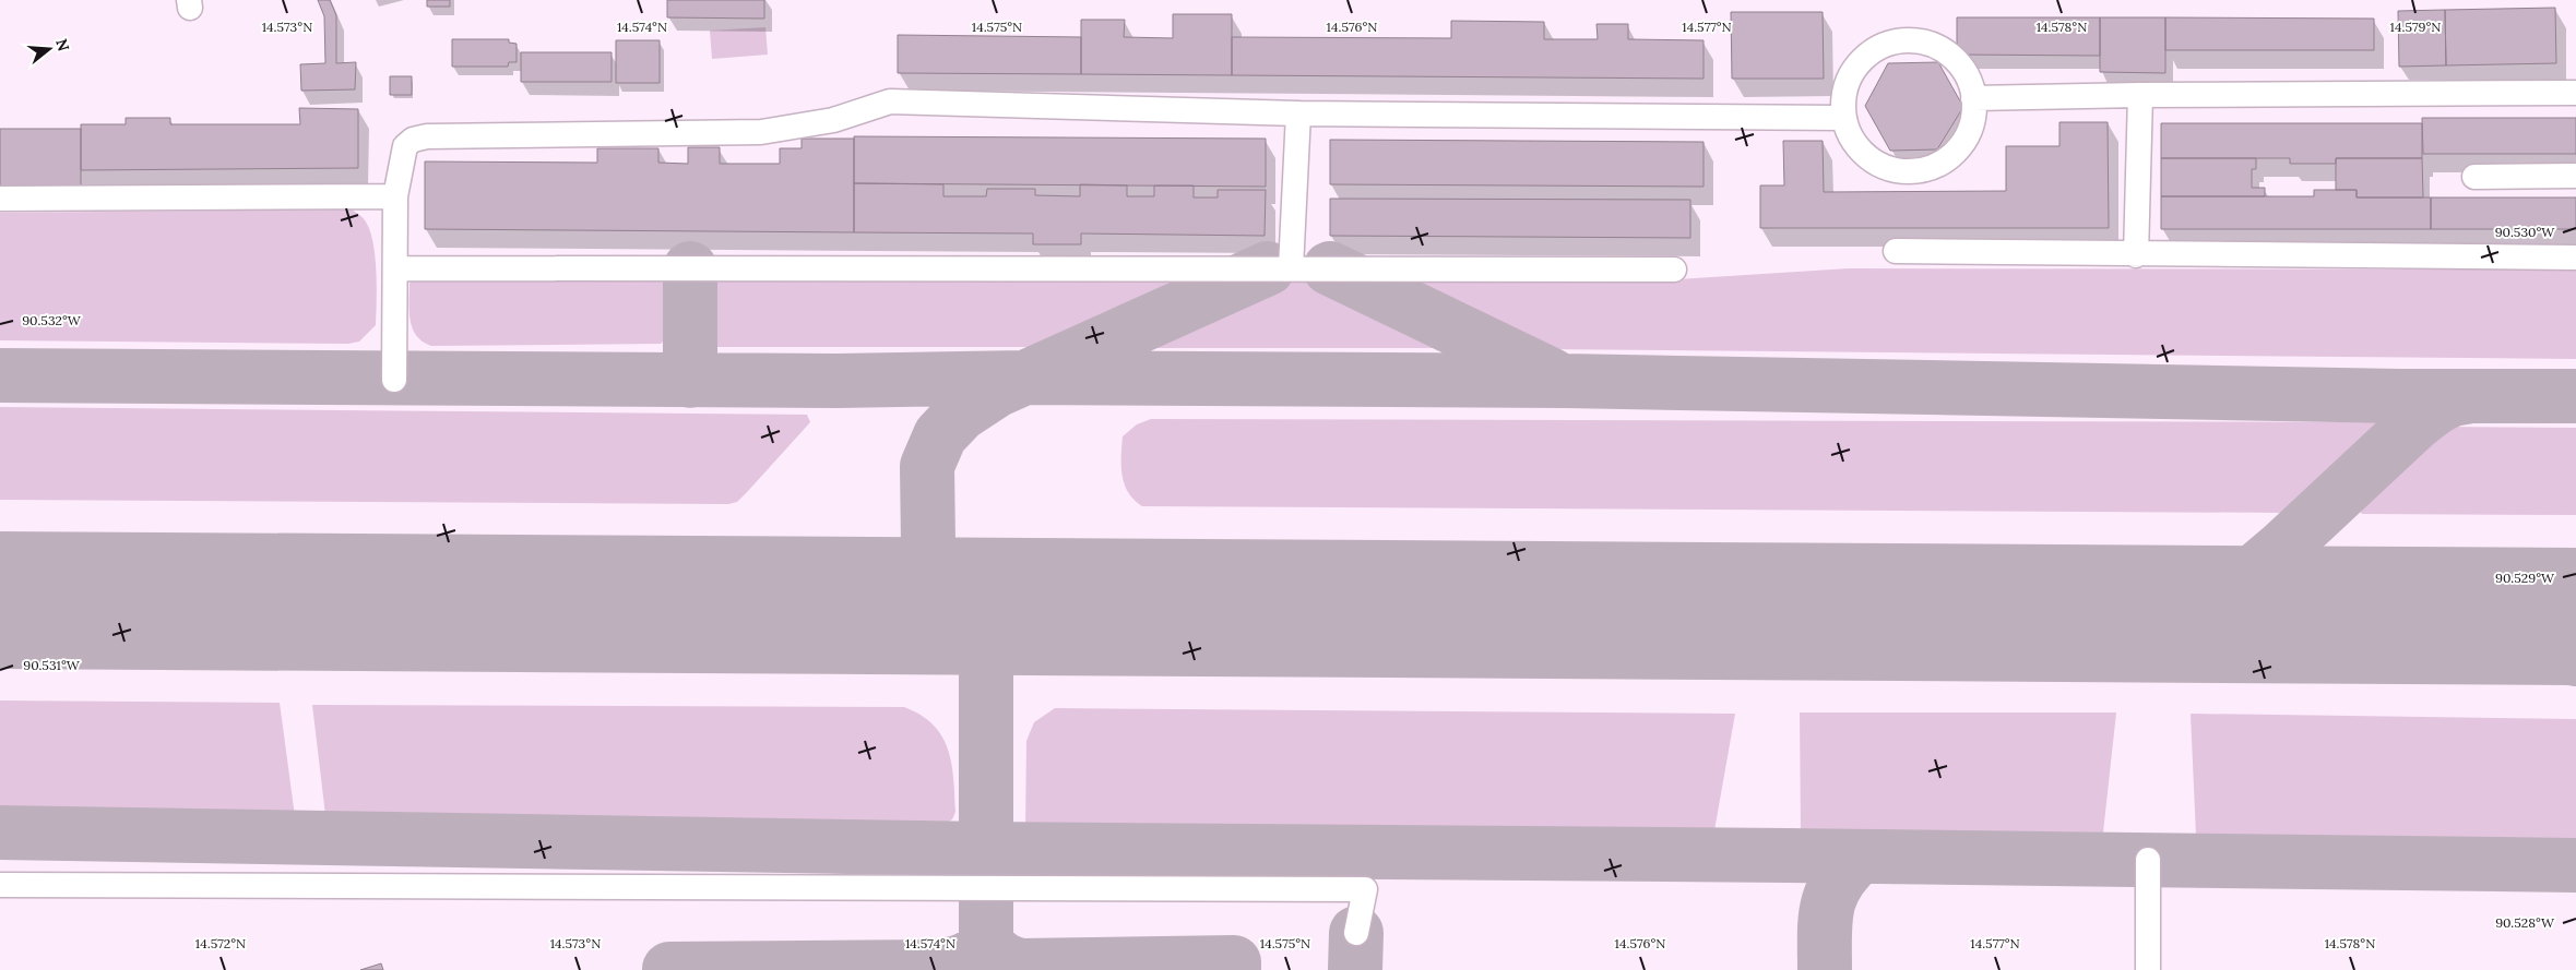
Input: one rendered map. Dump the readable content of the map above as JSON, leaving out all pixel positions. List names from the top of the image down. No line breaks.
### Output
{"north":"right","coordinates":["14.573°N","14.574°N","14.575°N","14.576°N","14.577°N","14.578°N","14.579°N","90.530°W","90.532°W","90.529°W","90.531°W","90.528°W","14.572°N"]}
